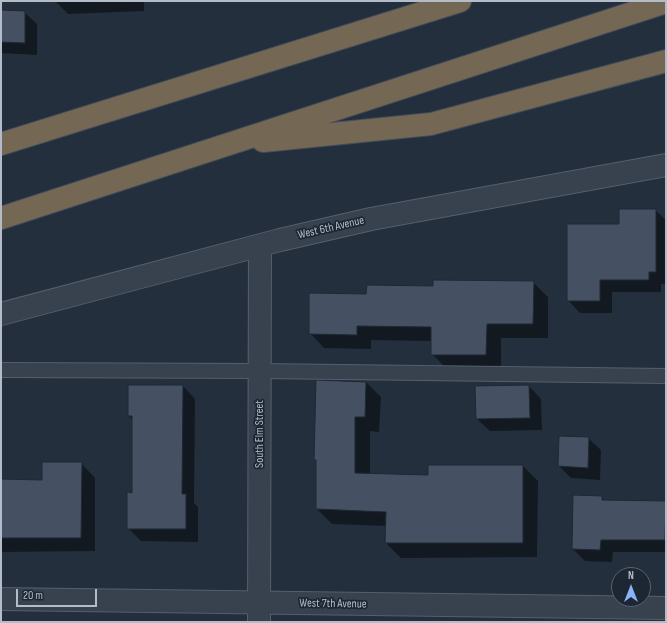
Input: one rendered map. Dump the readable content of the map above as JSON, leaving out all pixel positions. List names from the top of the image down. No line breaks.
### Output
{"streets":{"street":["West 6th Avenue","South Elm Street","West 7th Avenue"]},"crossings":[["West 6th Avenue","South Elm Street"],["South Elm Street","West 7th Avenue"]],"scale_bar":"20 m","north":"top"}
